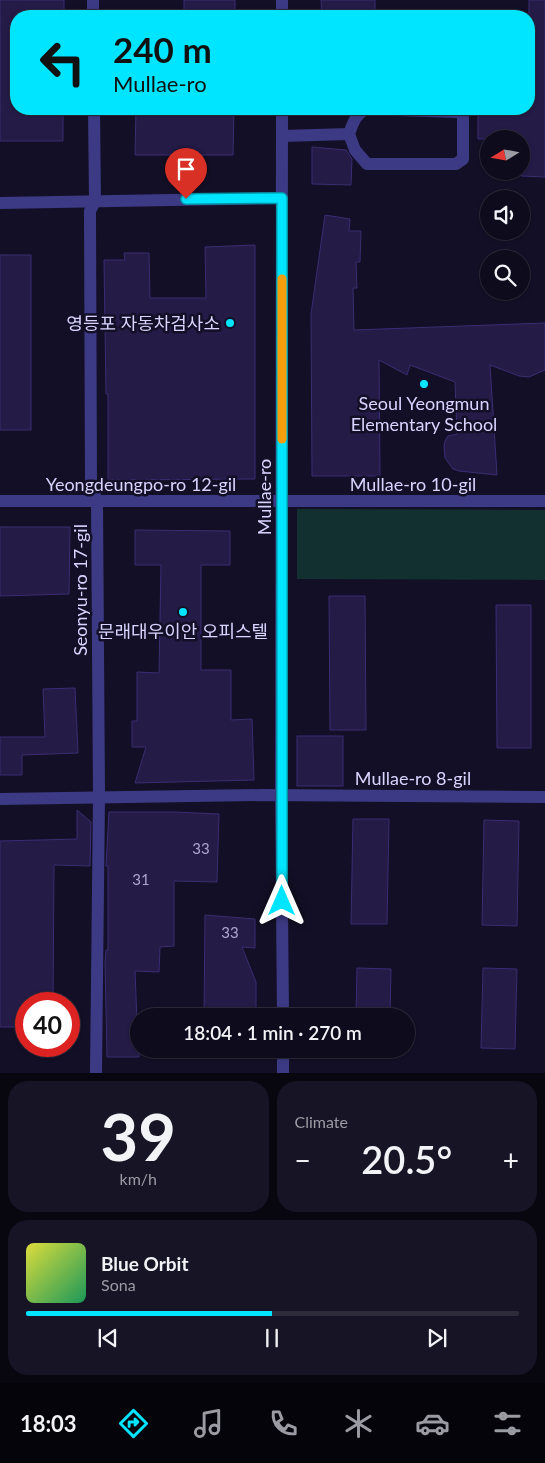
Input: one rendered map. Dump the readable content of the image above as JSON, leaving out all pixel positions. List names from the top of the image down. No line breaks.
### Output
{"streets":{"street":["Yeongdeungpo-ro 12-gil","Mullae-ro 10-gil","Mullae-ro","Seonyu-ro 17-gil","Mullae-ro 8-gil"]},"crossings":[["Yeongdeungpo-ro 12-gil","Mullae-ro 10-gil"],["Yeongdeungpo-ro 12-gil","Mullae-ro"],["Yeongdeungpo-ro 12-gil","Seonyu-ro 17-gil"],["Mullae-ro 10-gil","Mullae-ro"],["Mullae-ro","Mullae-ro 8-gil"]],"places":["영등포 자동차검사소","Seoul Yeongmun Elementary School","문래대우이안 오피스텔"],"house_numbers":["33","31","33"],"north":"left","page":{"turn":["240 m","Mullae-ro"],"limit":"40","trip":"18:04 · 1 min · 270 m","tile":[["39","km/h"],"Climate"],"heat":["−","20.5°","+"],"song":["Blue Orbit","Sona"],"tabs":"18:03"}}
